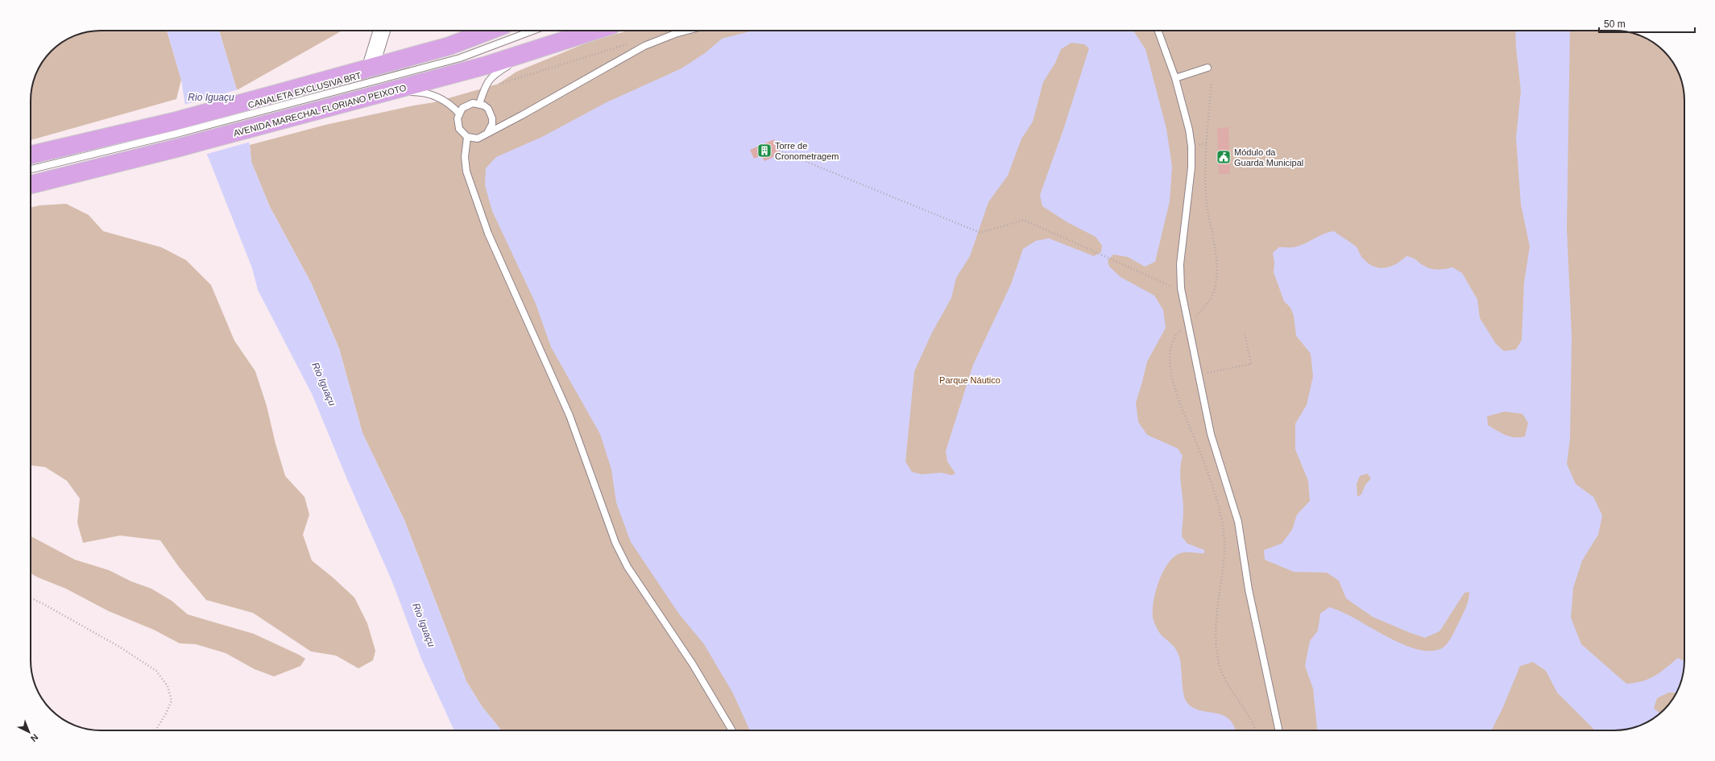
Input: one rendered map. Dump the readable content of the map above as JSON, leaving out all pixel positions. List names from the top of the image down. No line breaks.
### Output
{"streets":{"main road":["AVENIDA MARECHAL FLORIANO PEIXOTO"],"lane":["CANALETA EXCLUSIVA BRT"]},"crossings":[["CANALETA EXCLUSIVA BRT","AVENIDA MARECHAL FLORIANO PEIXOTO"]],"water":["Rio Iguaçu"],"parks":["Parque Náutico"],"places":{"building":["Torre de Cronometragem"],"public building":["Módulo da Guarda Municipal"]},"scale_bar":"50 m","north":"bottom right"}
